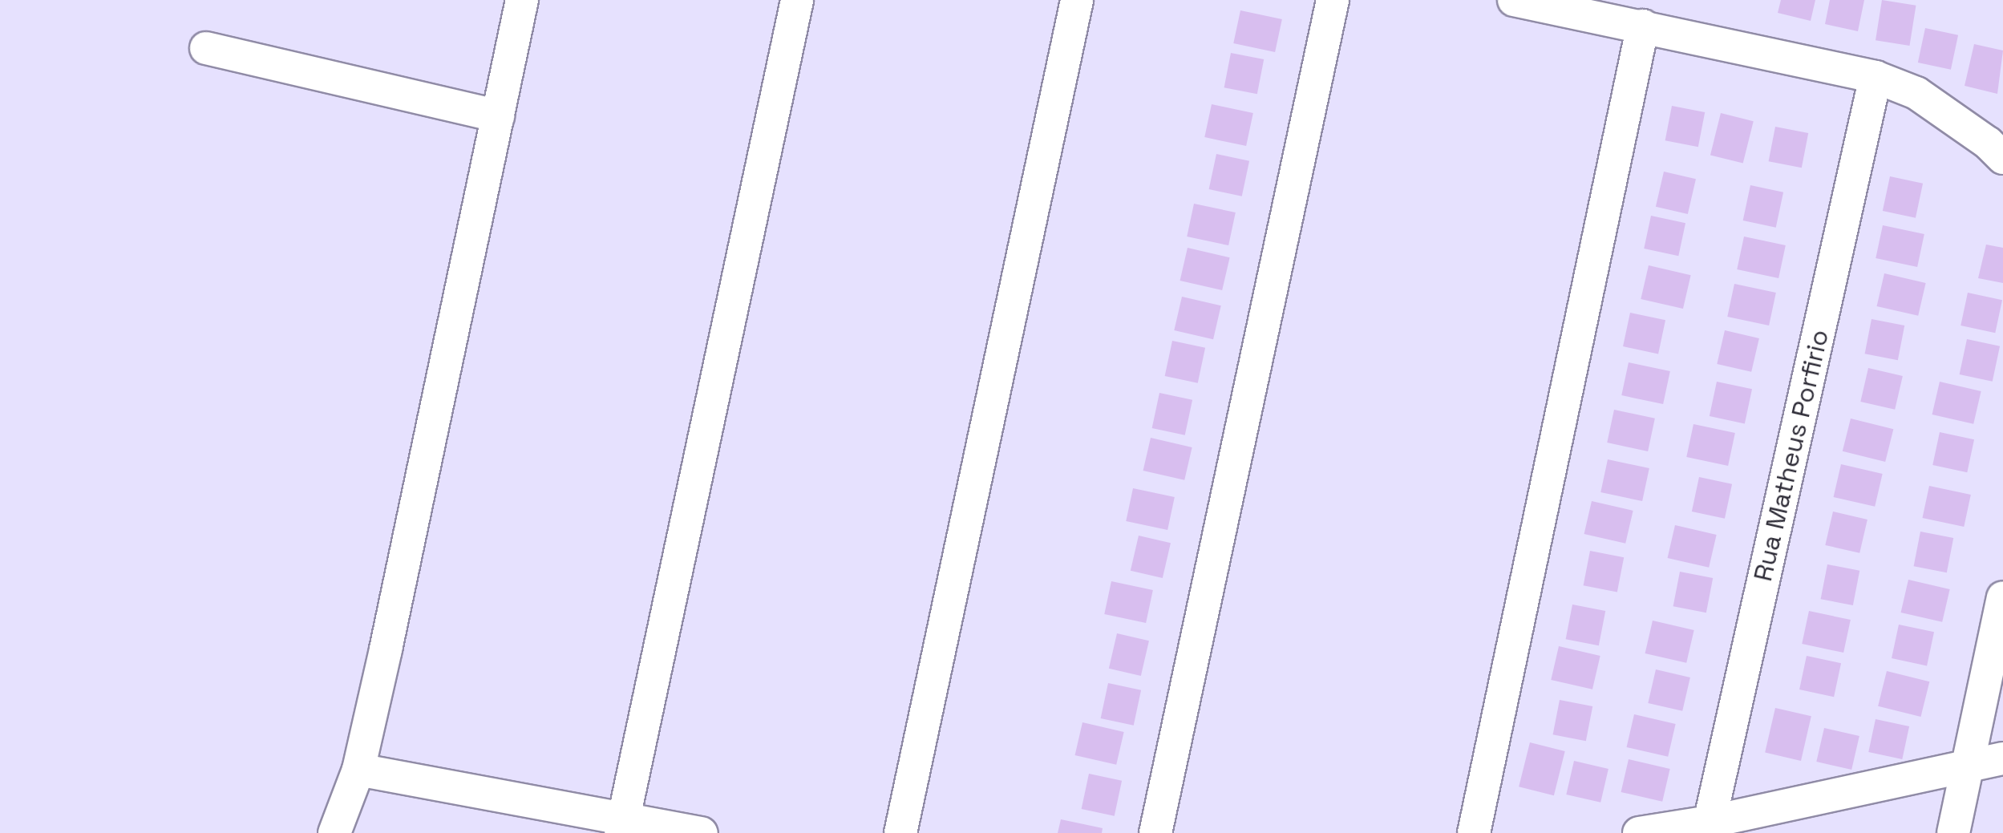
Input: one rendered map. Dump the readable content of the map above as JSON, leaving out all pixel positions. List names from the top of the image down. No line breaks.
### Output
{"streets":{"street":["Rua Matheus Porfirio"]}}
